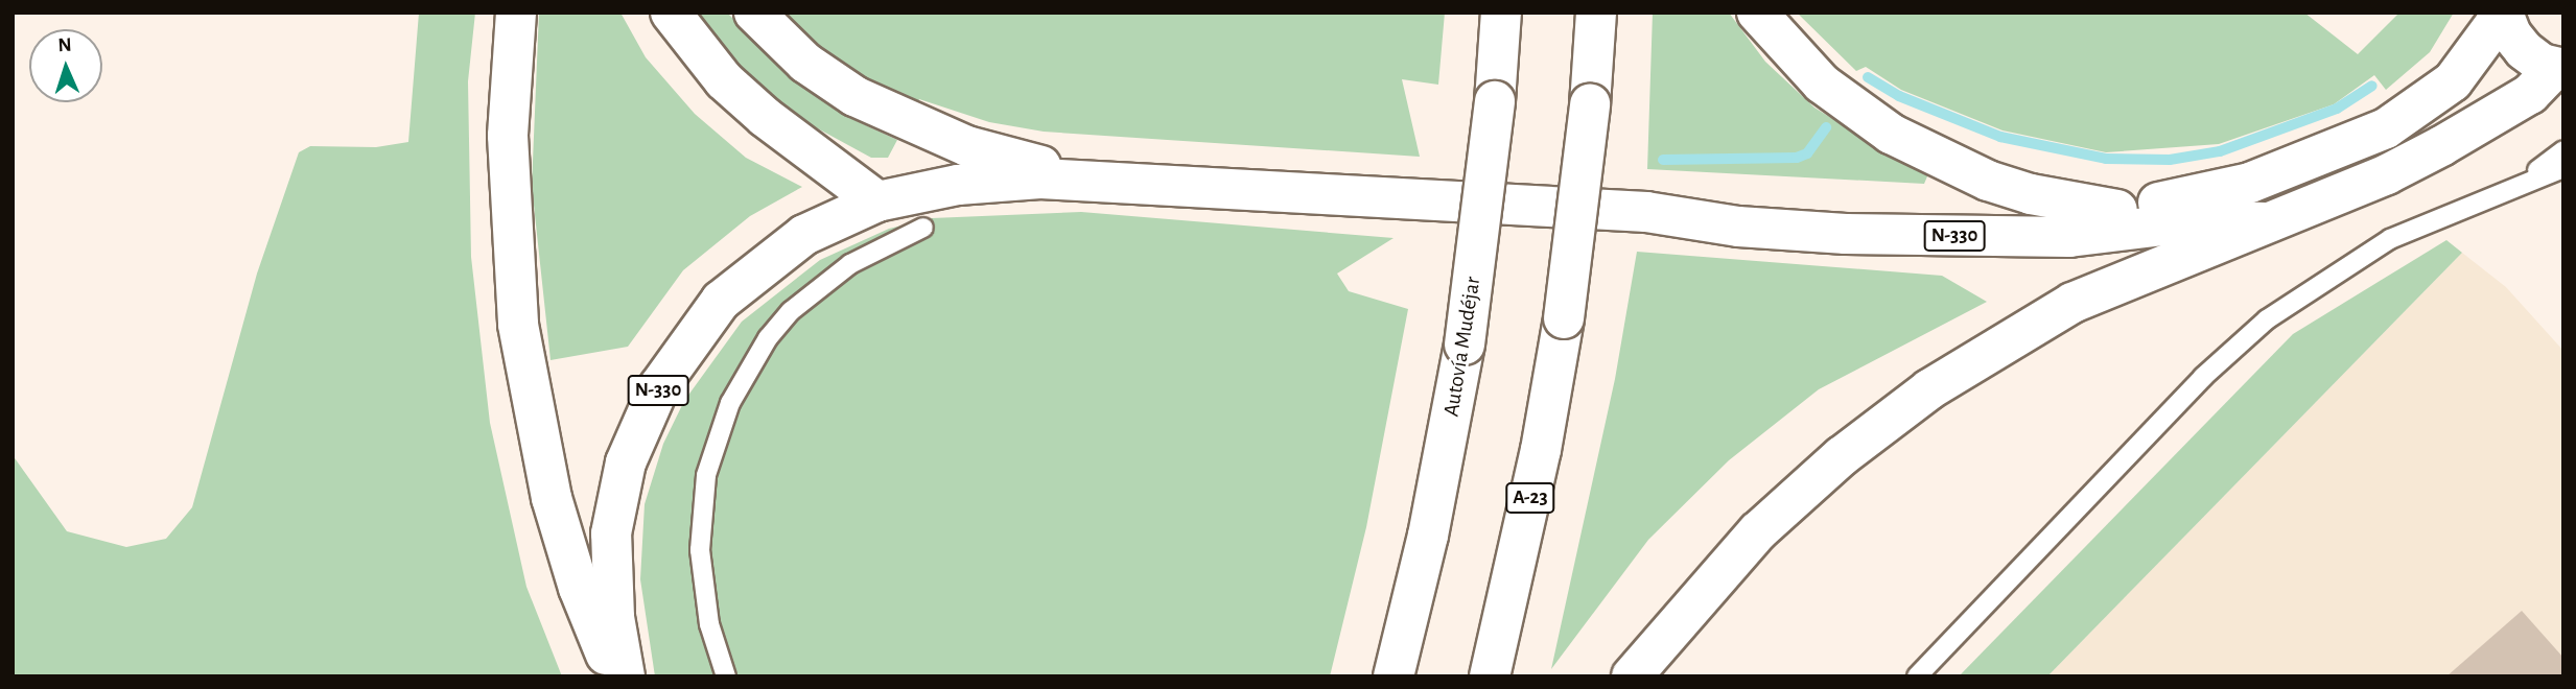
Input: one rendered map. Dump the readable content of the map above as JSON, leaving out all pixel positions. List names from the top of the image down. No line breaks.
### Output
{"streets":{"highway":["N-330","Autovía Mudéjar","A-23"]},"north":"top"}
